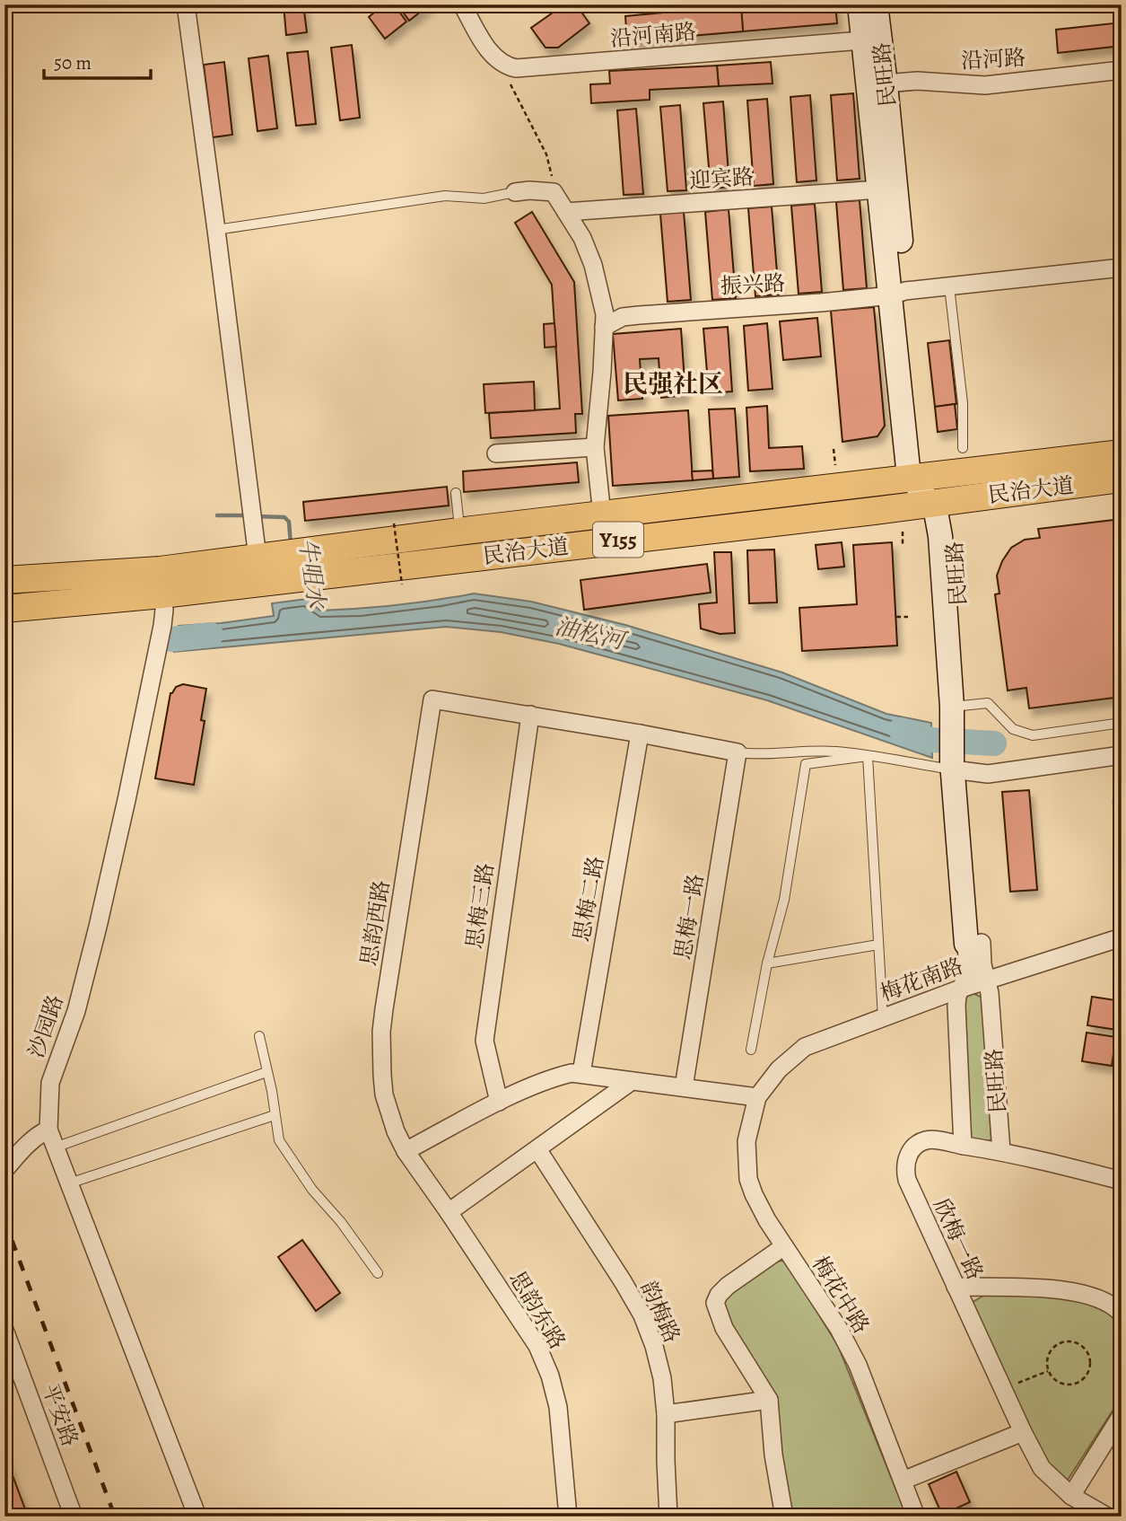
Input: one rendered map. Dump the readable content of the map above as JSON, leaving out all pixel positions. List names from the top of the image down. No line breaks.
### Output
{"streets":{"main road":["民旺路","民治大道","Y155"],"street":["沿河南路","沿河路","迎宾路","振兴路","思梅二路","思梅三路","思梅一路","思韵西路","梅花南路","沙园路","欣梅一路","梅花中路","思韵东路","韵梅路","平安路"]},"crossings":[["沿河南路","民旺路"],["沿河路","民旺路"],["民旺路","迎宾路"],["民旺路","振兴路"],["民旺路","民治大道"],["民旺路","梅花南路"],["民旺路","欣梅一路"],["民治大道","沙园路"],["思梅三路","思韵西路"],["思韵西路","思韵东路"],["梅花南路","梅花中路"]],"districts":["民强社区"],"water":["牛咀水","油松河"],"scale_bar":"50 m"}
